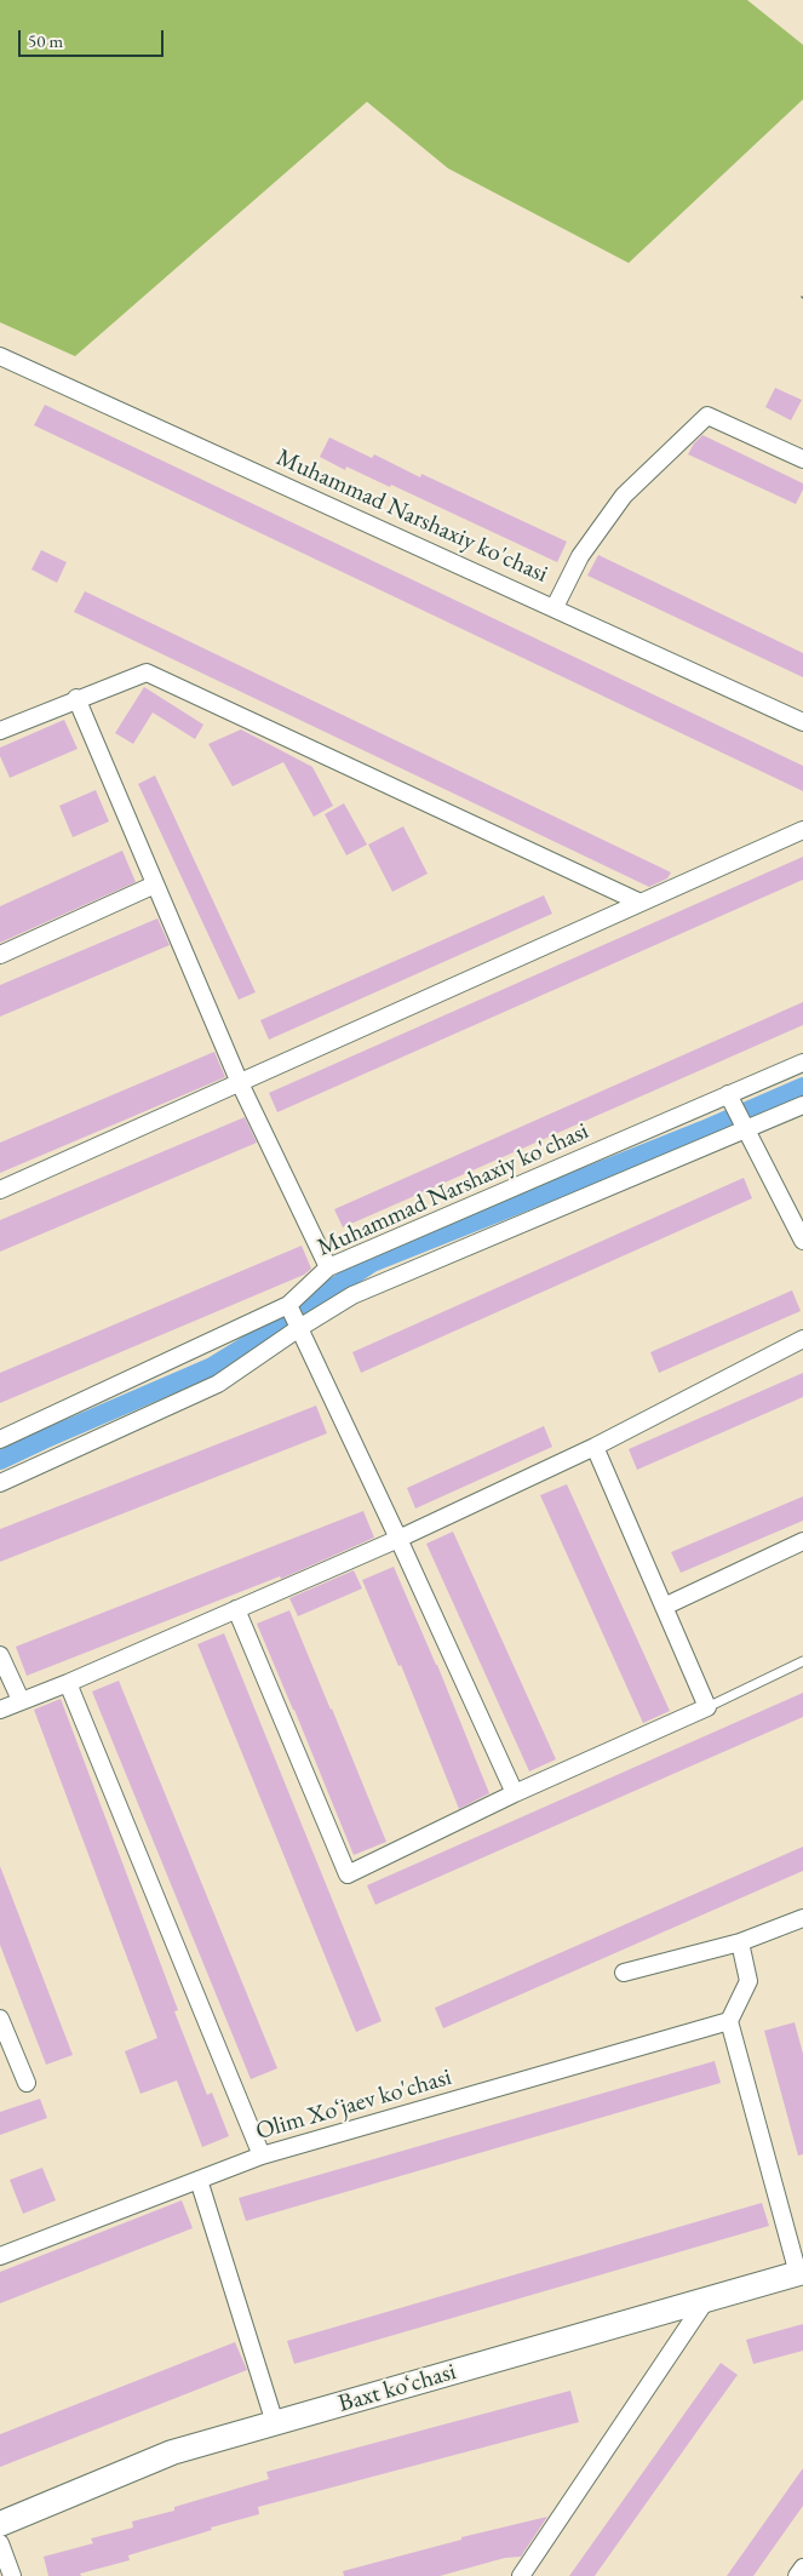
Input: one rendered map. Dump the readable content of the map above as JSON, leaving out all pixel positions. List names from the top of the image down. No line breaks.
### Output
{"streets":{"main road":["Baxt koʻchasi"],"street":["Muhammad Narshaxiy ko'chasi","Olim Xoʻjaev ko'chasi"]},"scale_bar":"50 m"}
